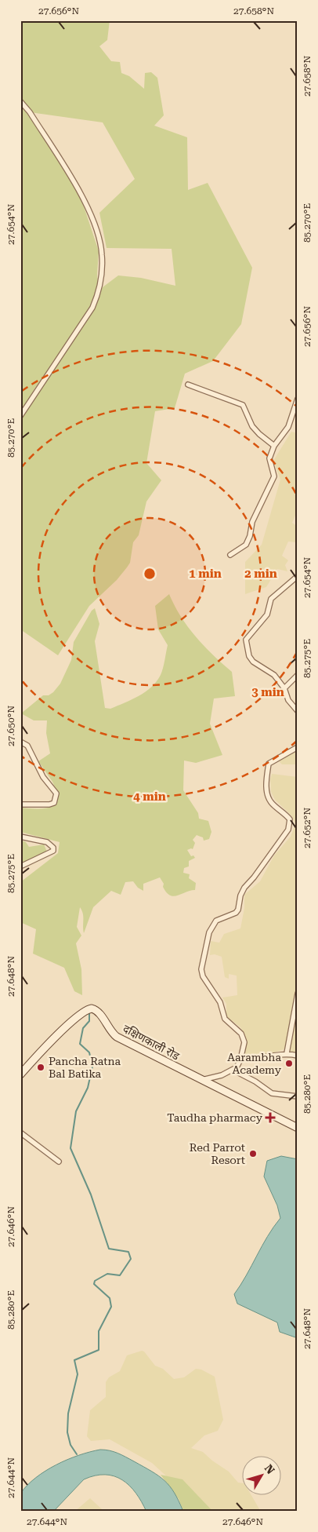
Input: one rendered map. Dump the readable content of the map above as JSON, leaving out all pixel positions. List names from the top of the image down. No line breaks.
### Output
{"streets":{"main road":["दक्षिणकाली रोड"]},"places":{"other":["Aarambha Academy","Pancha Ratna Bal Batika","Red Parrot Resort"],"health":["Taudha pharmacy"]},"north":"top right","coordinates":["27.656°N","27.658°N","85.270°E","27.654°N","85.275°E","27.650°N","27.652°N","27.648°N","85.280°E","27.646°N","27.644°N"],"rings":["1 min","2 min","3 min","4 min"]}
